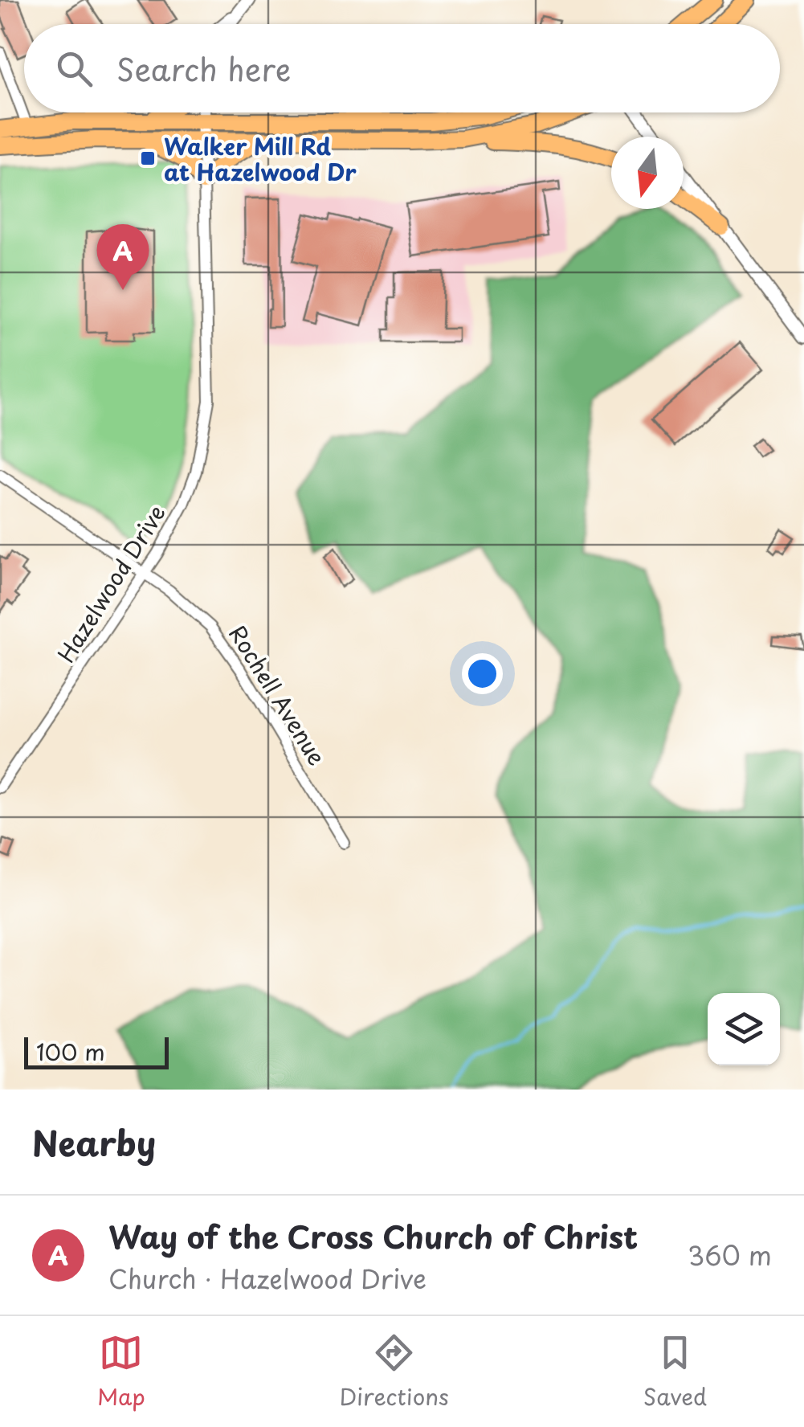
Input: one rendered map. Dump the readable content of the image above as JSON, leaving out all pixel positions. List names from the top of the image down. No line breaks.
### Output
{"streets":{"street":["Hazelwood Drive","Rochell Avenue"]},"crossings":[["Hazelwood Drive","Rochell Avenue"]],"places":{"transit":["Walker Mill Rd at Hazelwood Dr"]},"scale_bar":"100 m","north":"bottom","page":{"search":"Search here","pins":"A","scale":"100 m","heading":"Nearby","list":[{"mark":"A","name":"Way of the Cross Church of Christ","note":"Church · Hazelwood Drive","value":"360 m"}],"nav":["Map","Directions","Saved"]}}
